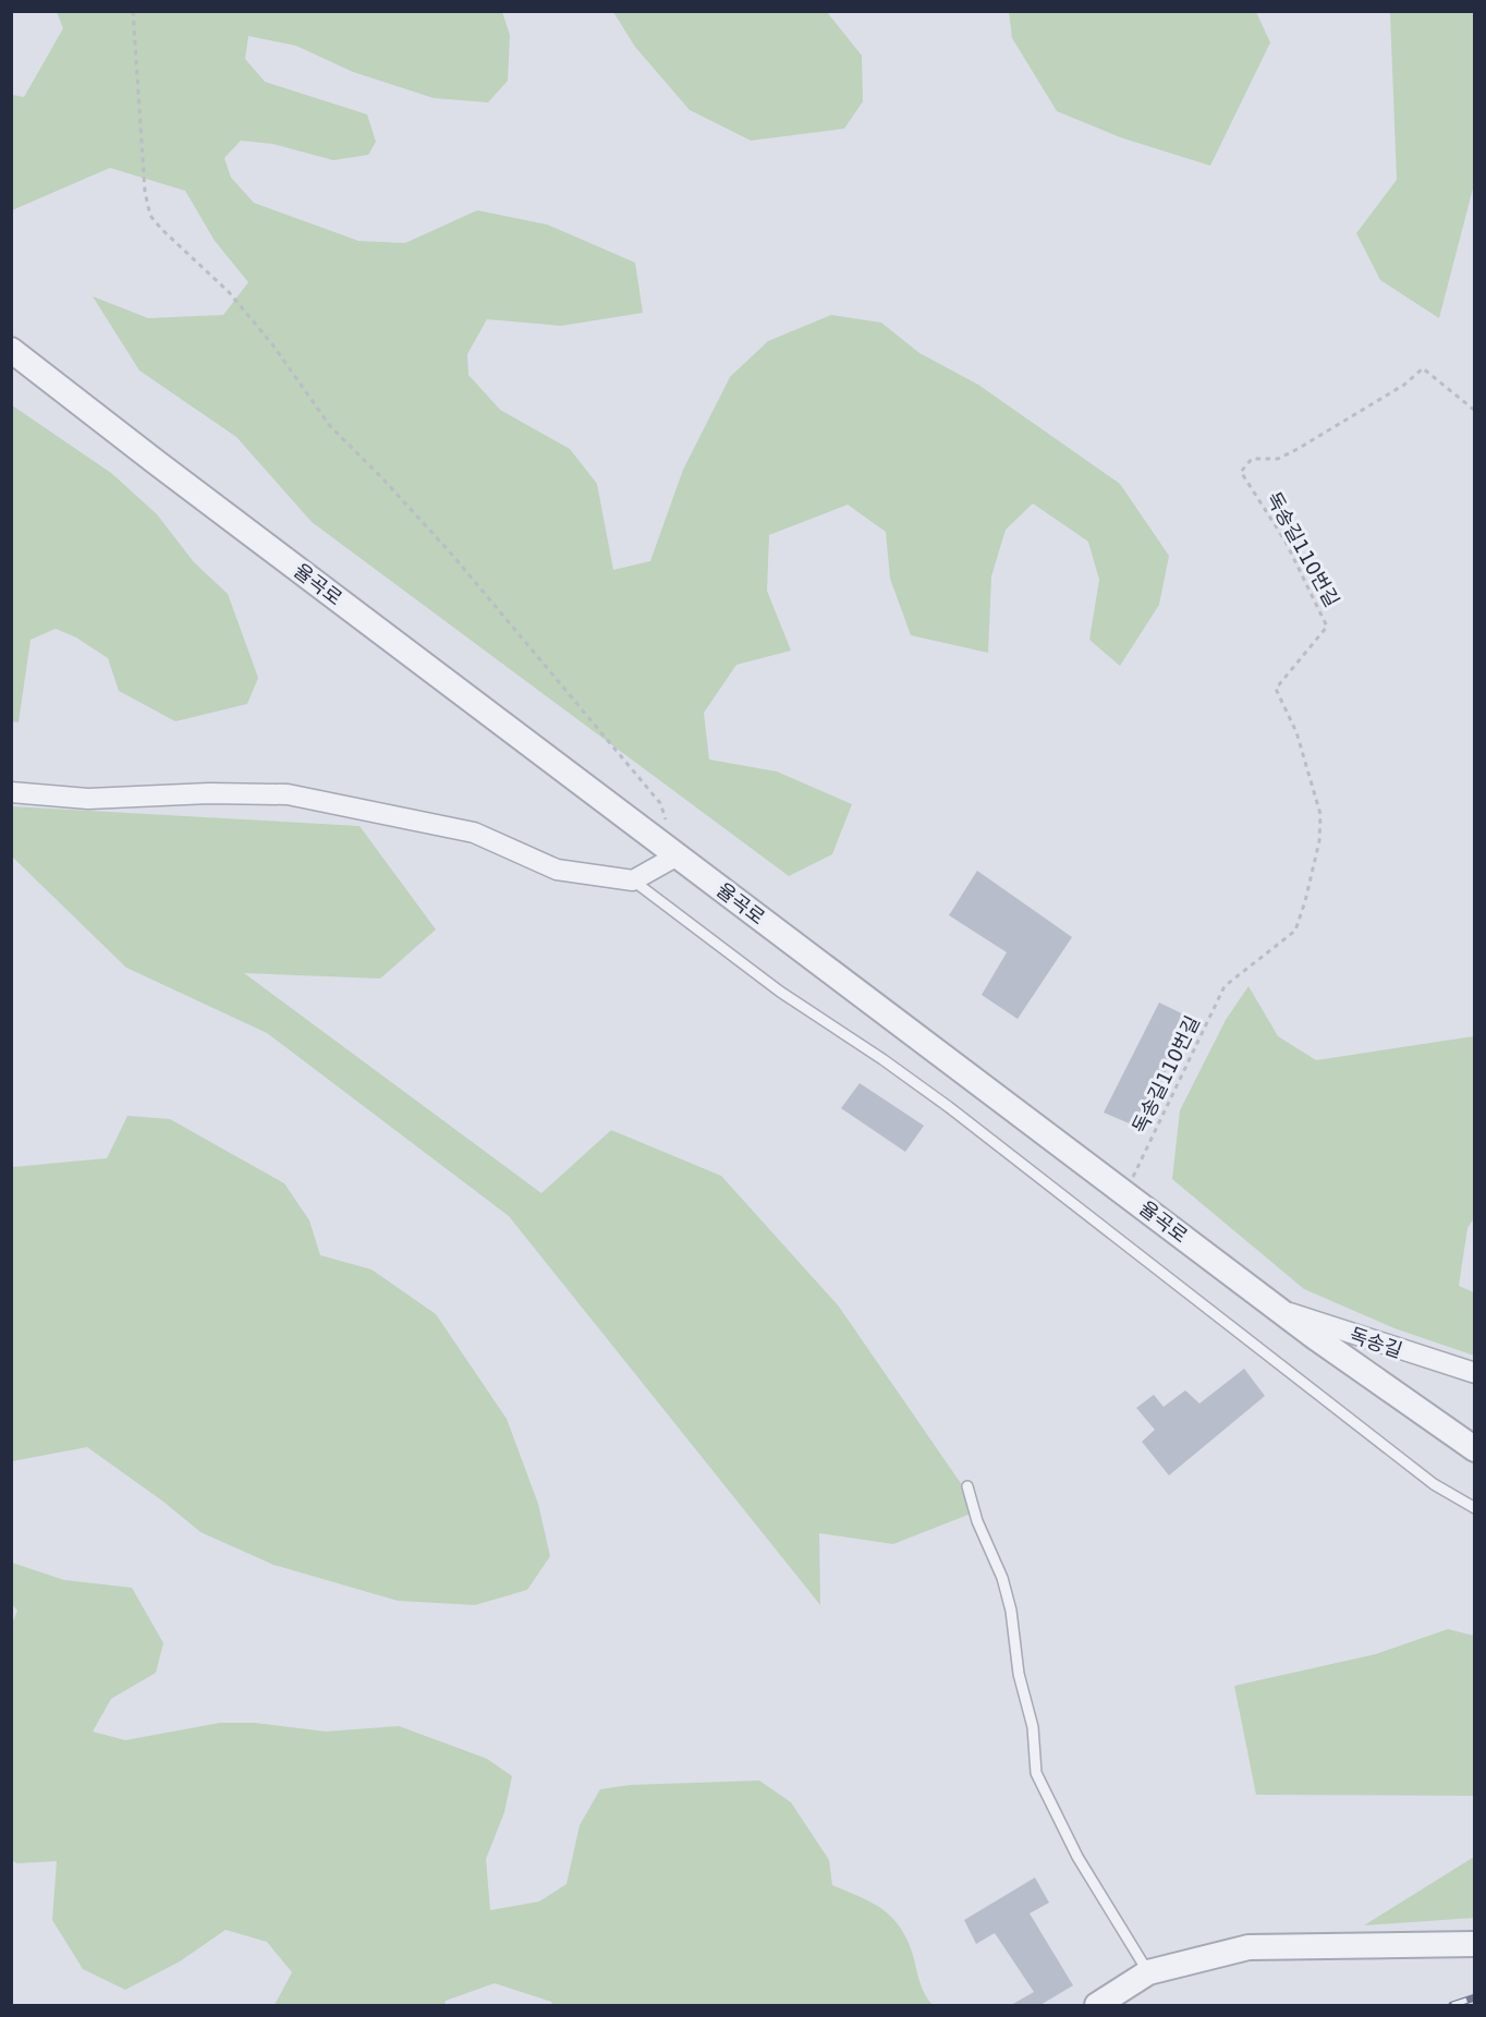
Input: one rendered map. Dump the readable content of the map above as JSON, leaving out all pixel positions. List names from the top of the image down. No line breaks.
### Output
{"streets":{"street":["율곡로","독송길"],"path":["독송길110번길"]},"crossings":[["독송길110번길","율곡로"],["율곡로","독송길"]]}
